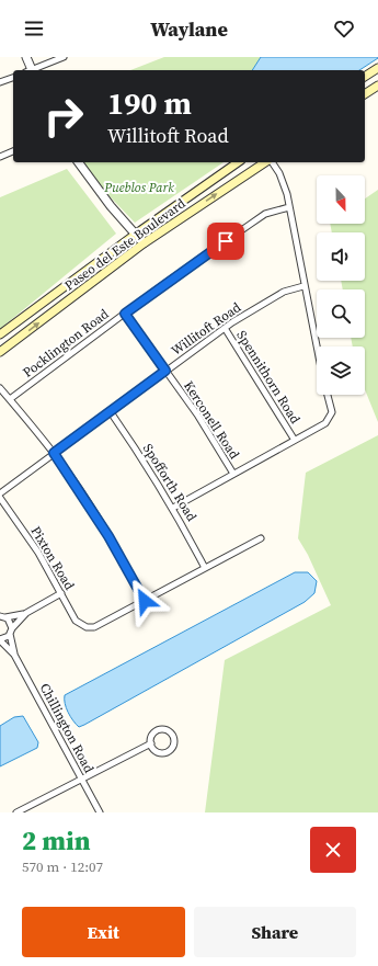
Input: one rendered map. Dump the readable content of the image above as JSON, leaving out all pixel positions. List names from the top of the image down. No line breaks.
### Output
{"streets":{"main road":["Paseo del Este Boulevard"],"street":["Willitoft Road","Pocklington Road","Spennithorn Road","Kerconell Road","Spofforth Road","Pixton Road","Chillington Road"]},"crossings":[["Willitoft Road","Spennithorn Road"],["Willitoft Road","Kerconell Road"],["Willitoft Road","Spofforth Road"],["Pocklington Road","Kerconell Road"]],"parks":["Pueblos Park"],"north":"bottom","page":{"header":"Waylane","turn":["190 m","Willitoft Road"],"heading":["2 min","570 m · 12:07"],"buttons":["Exit","Share"]}}
